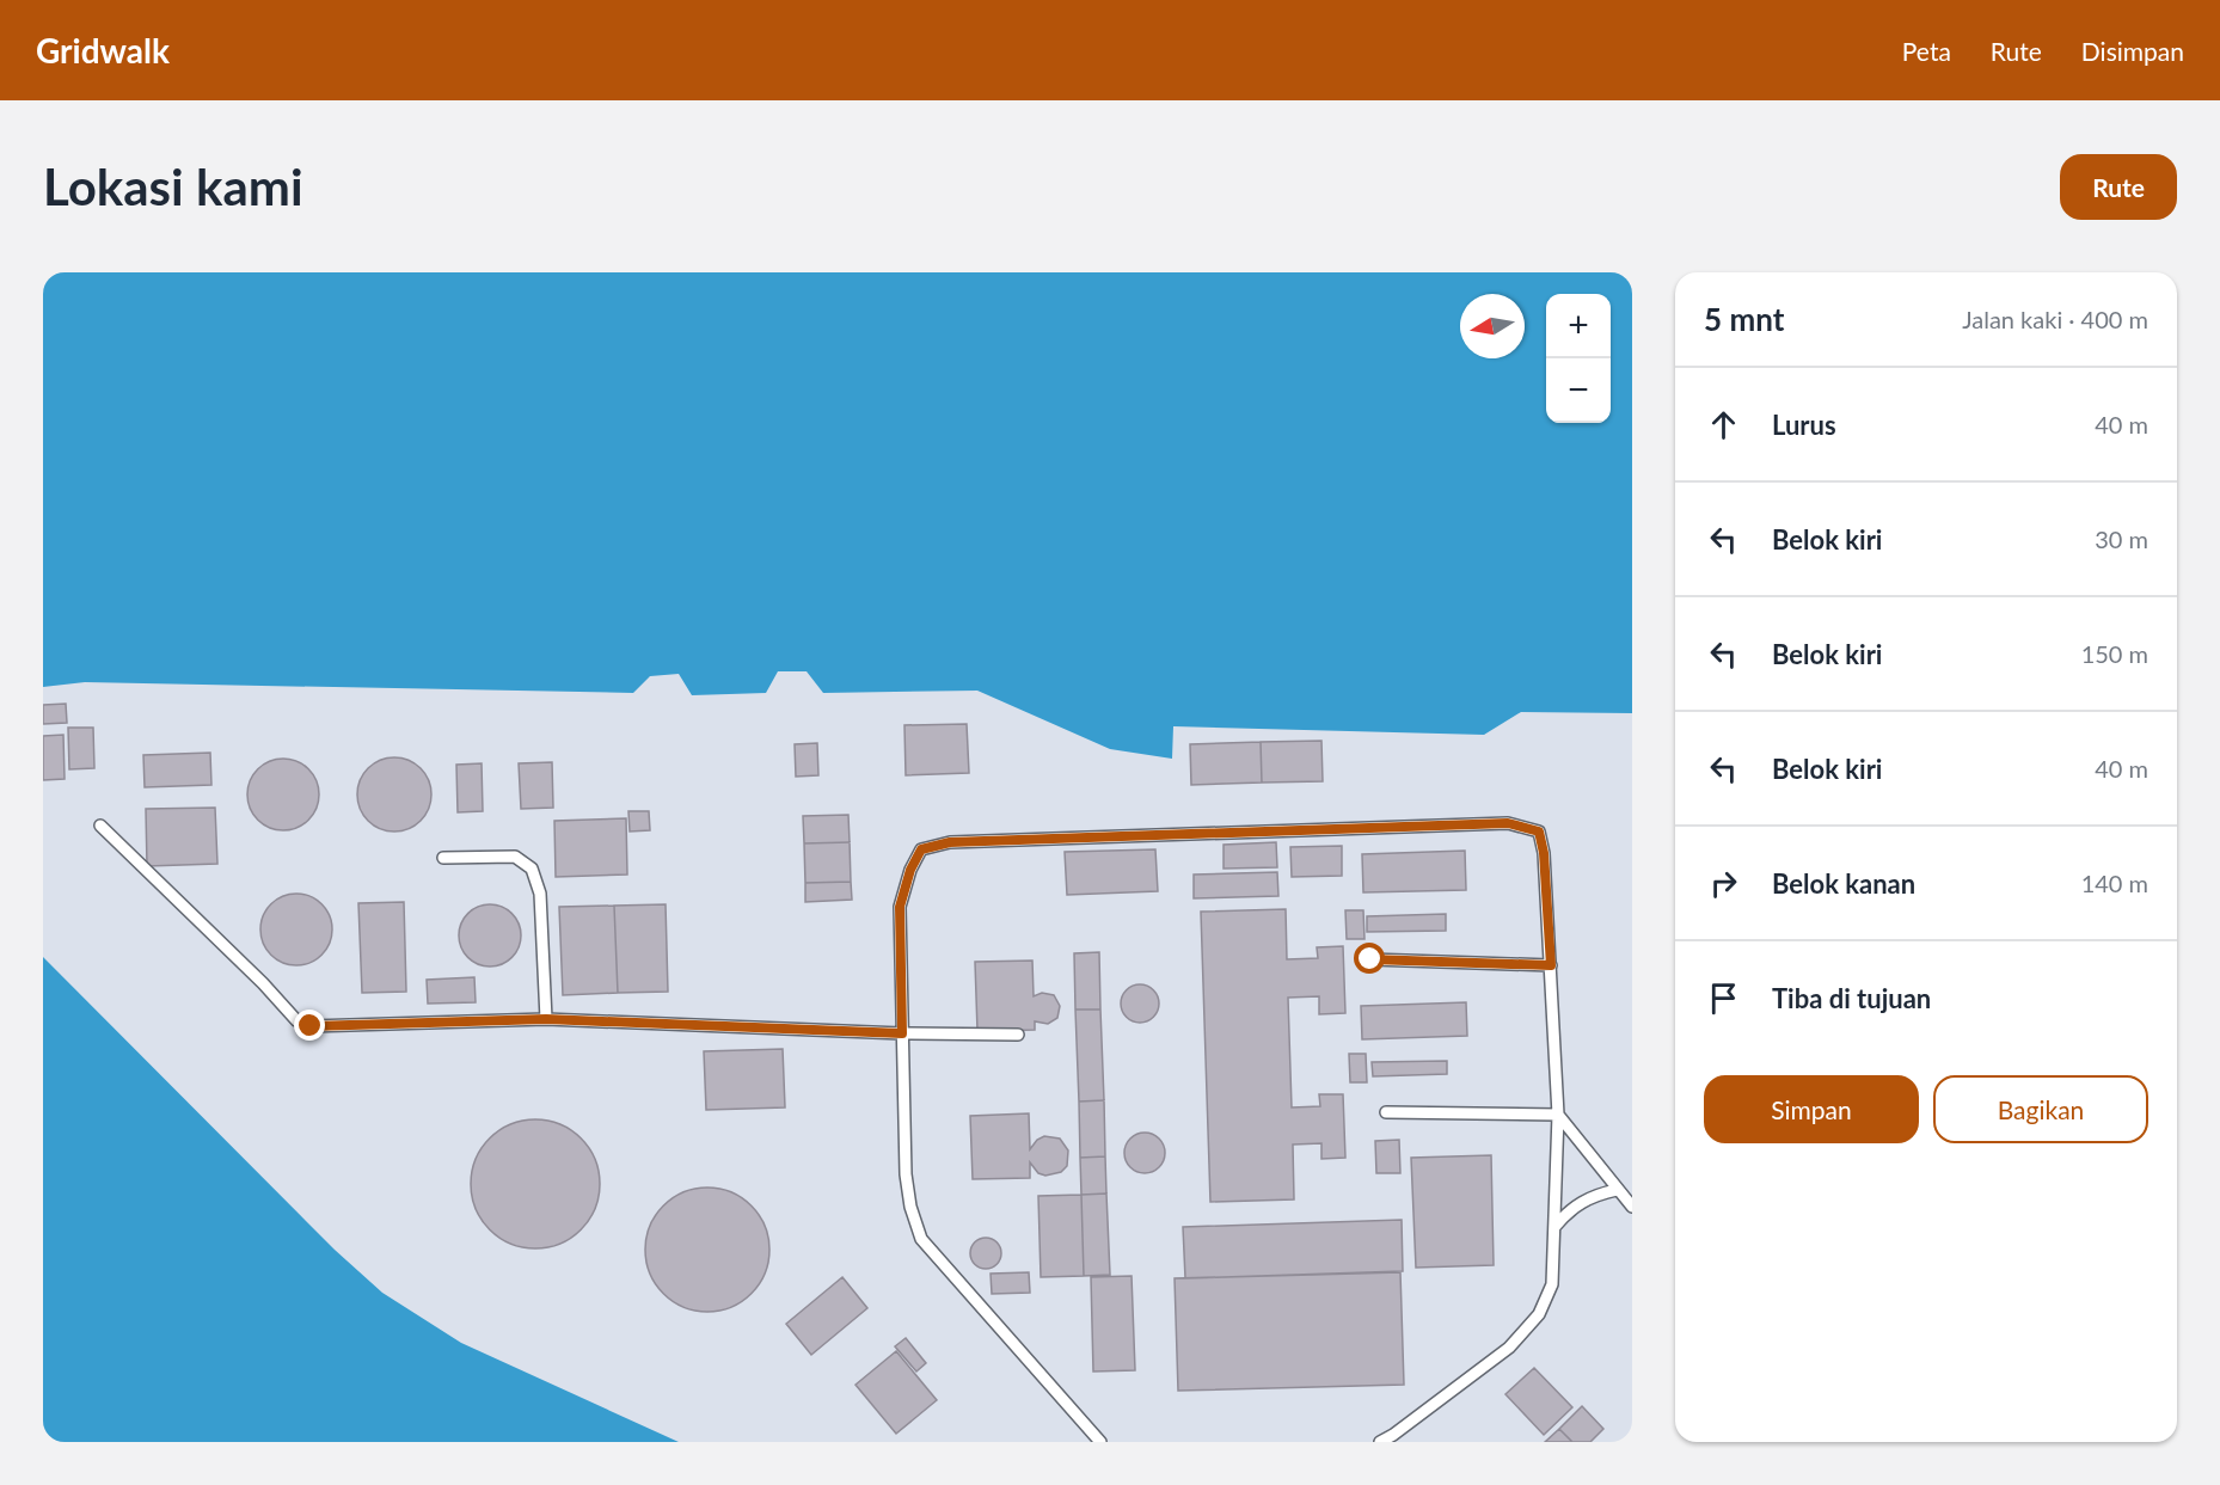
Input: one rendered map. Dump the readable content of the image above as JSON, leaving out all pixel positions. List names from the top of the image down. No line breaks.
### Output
{"north":"left","page":{"header":"Gridwalk","nav":["Peta","Rute","Disimpan"],"buttons":["Rute",["Simpan","Bagikan"]],"title":"Lokasi kami","heading":["5 mnt","Jalan kaki · 400 m"],"map_buttons":["+","−"],"list":[["Lurus","40 m"],["Belok kiri","30 m"],["Belok kiri","150 m"],["Belok kiri","40 m"],["Belok kanan","140 m"],"Tiba di tujuan"]}}
